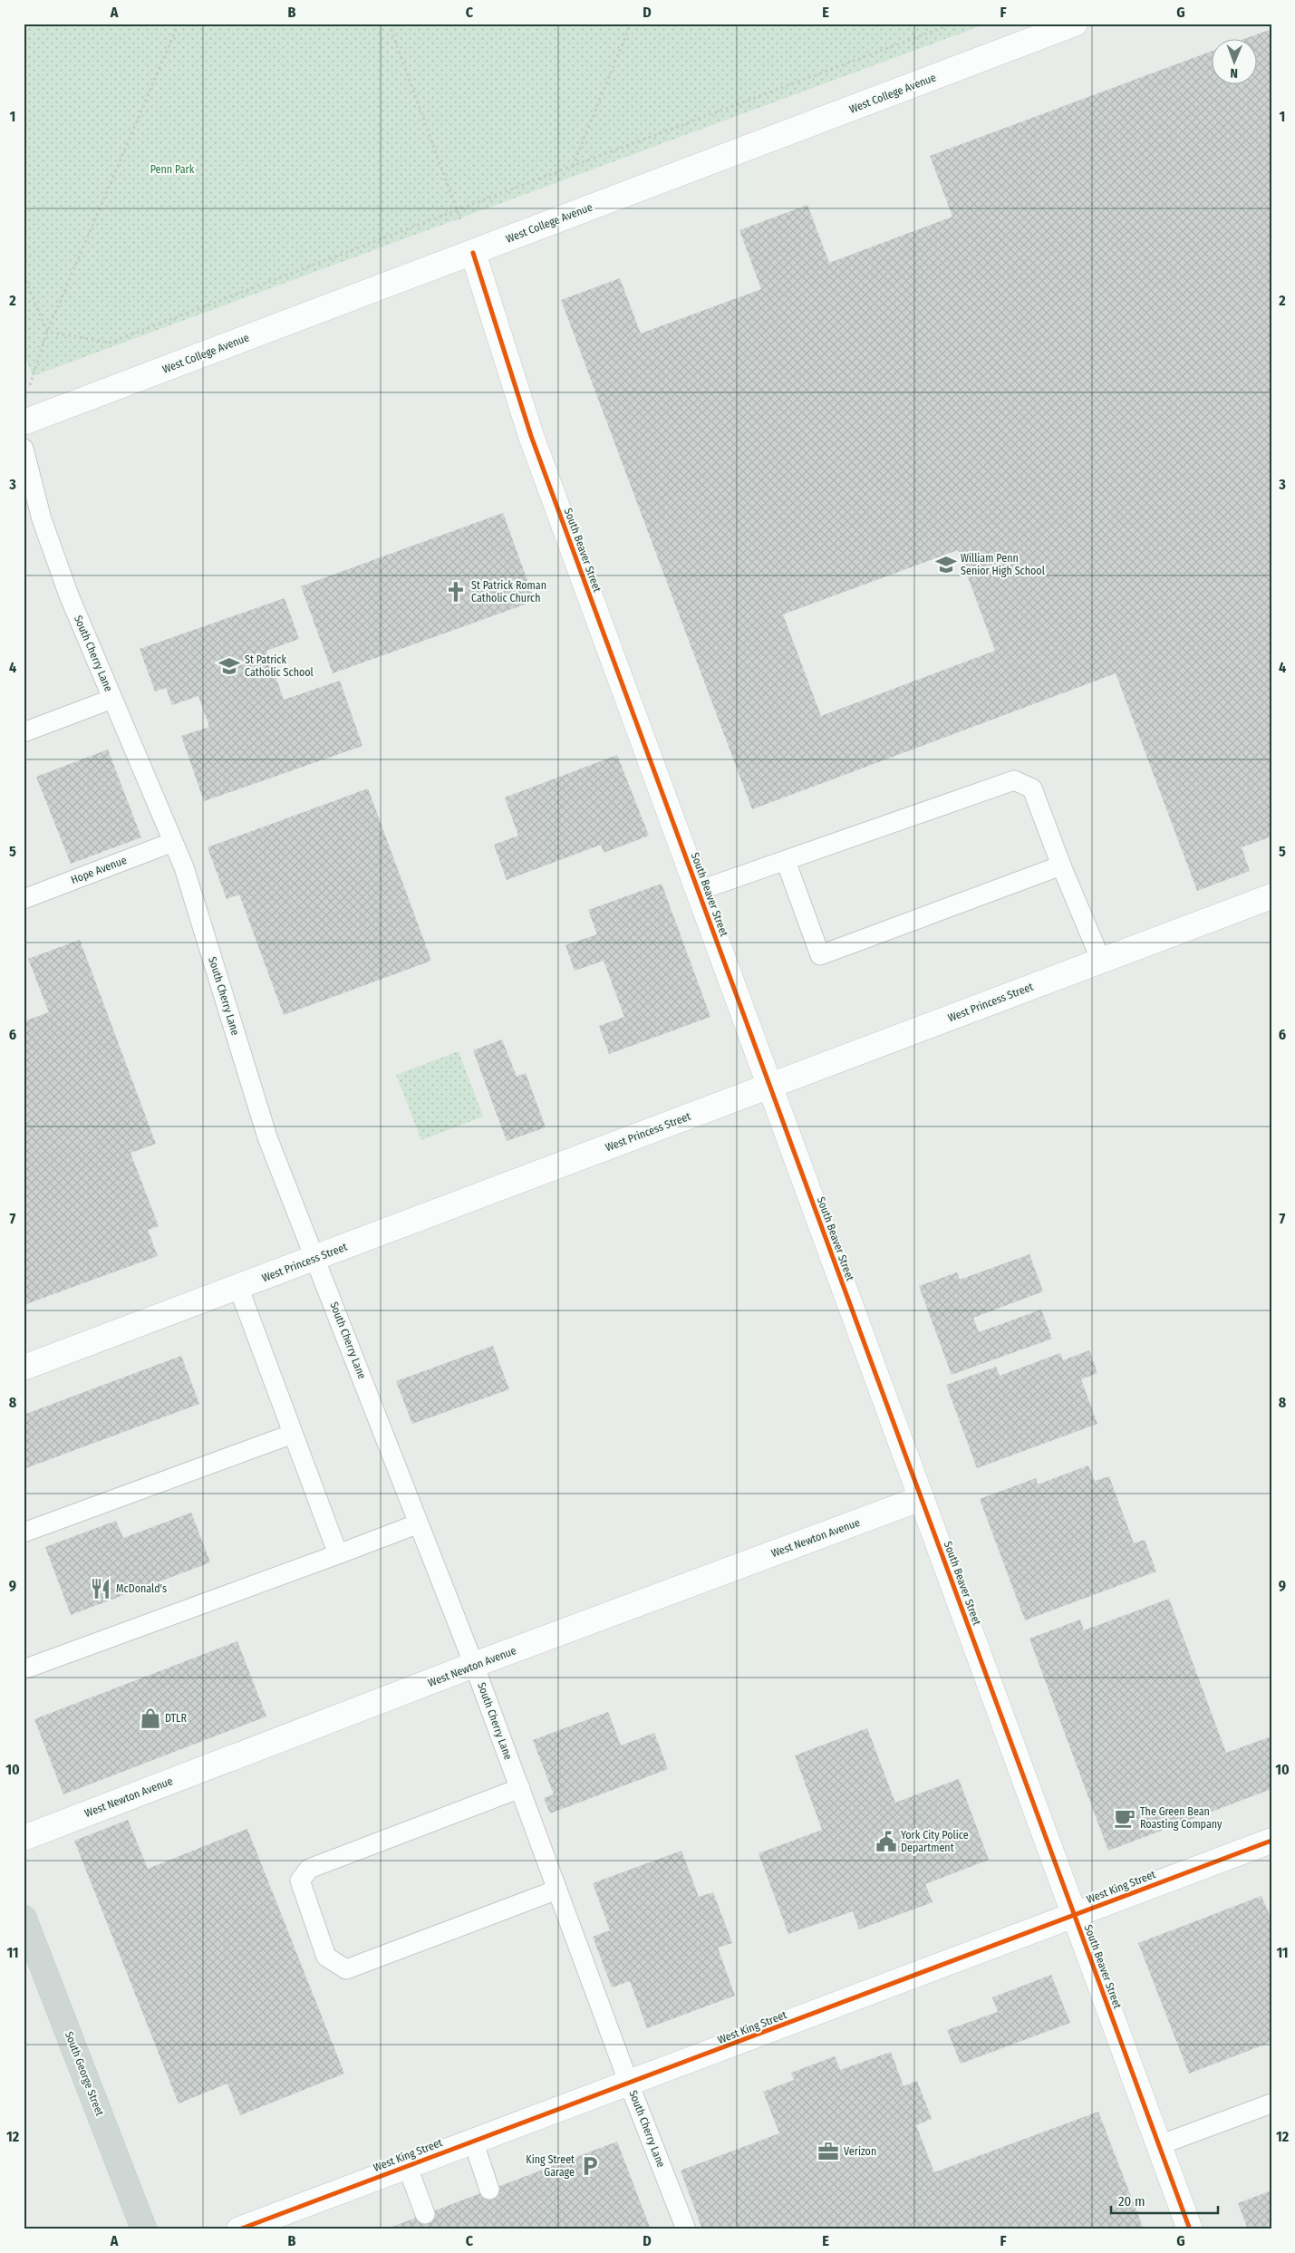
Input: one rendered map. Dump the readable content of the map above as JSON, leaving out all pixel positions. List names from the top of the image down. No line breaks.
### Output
{"streets":{"main road":["South George Street"],"street":["West College Avenue","South Beaver Street","West Princess Street","West Newton Avenue","West King Street"],"lane":["South Cherry Lane","Hope Avenue"]},"crossings":[["West College Avenue","South Beaver Street"],["South Beaver Street","West Princess Street"],["South Beaver Street","West Newton Avenue"],["South Beaver Street","West King Street"],["South Cherry Lane","Hope Avenue"],["South Cherry Lane","West Princess Street"],["South Cherry Lane","West Newton Avenue"],["South Cherry Lane","West King Street"]],"parks":["Penn Park"],"places":{"school or university":["William Penn Senior High School","St Patrick Catholic School"],"church":["St Patrick Roman Catholic Church"],"restaurant":["McDonald's"],"shop":["DTLR"],"cafe":["The Green Bean Roasting Company"],"public building":["York City Police Department"],"office":["Verizon"],"parking":["King Street Garage"]},"scale_bar":"20 m","north":"bottom","grid":{"columns":["A","B","C","D","E","F","G"],"rows":["1","2","3","4","5","6","7","8","9","10","11","12"]}}
